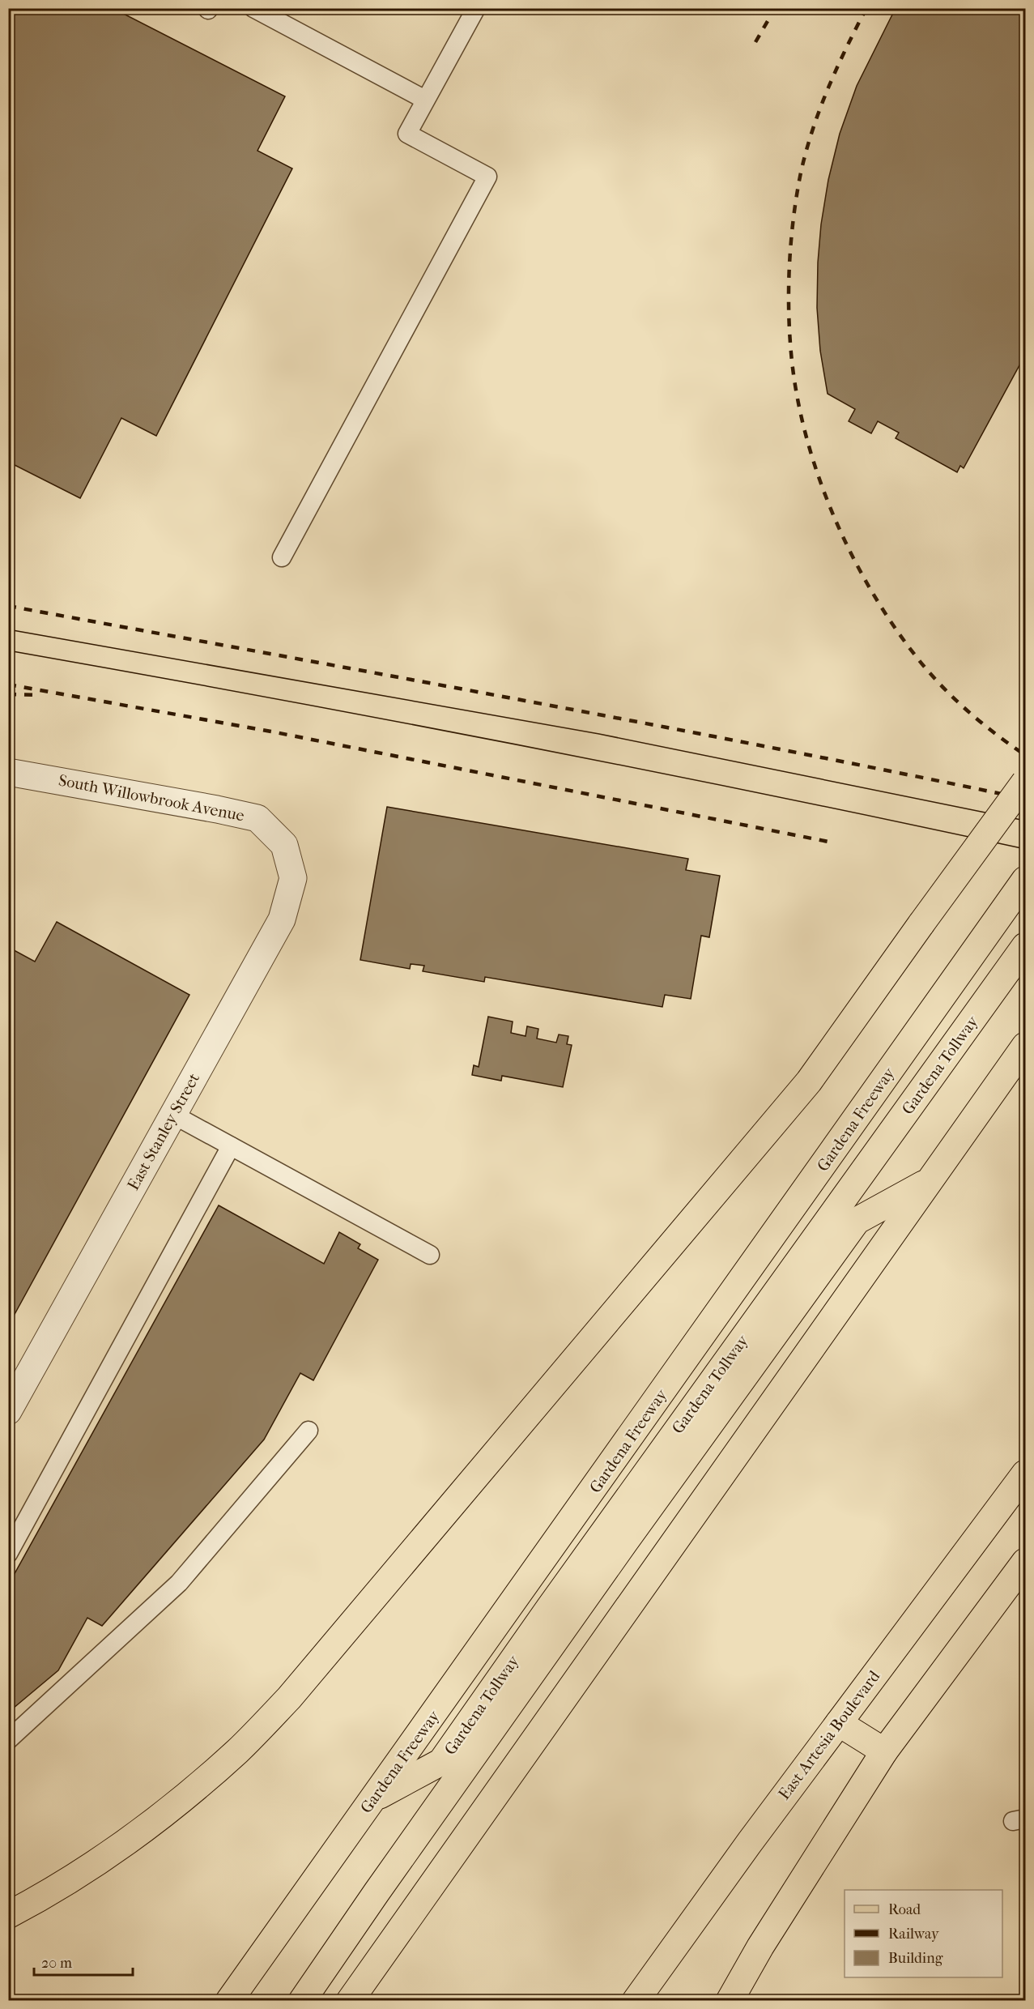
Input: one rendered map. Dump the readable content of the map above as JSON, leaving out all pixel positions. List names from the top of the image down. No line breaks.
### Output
{"streets":{"main road":["Gardena Tollway","Gardena Freeway","East Artesia Boulevard"],"street":["South Willowbrook Avenue","East Stanley Street"]},"crossings":[["South Willowbrook Avenue","East Stanley Street"],["Gardena Tollway","Gardena Freeway"]],"legend":["Road","Railway","Building"],"scale_bar":"20 m"}
